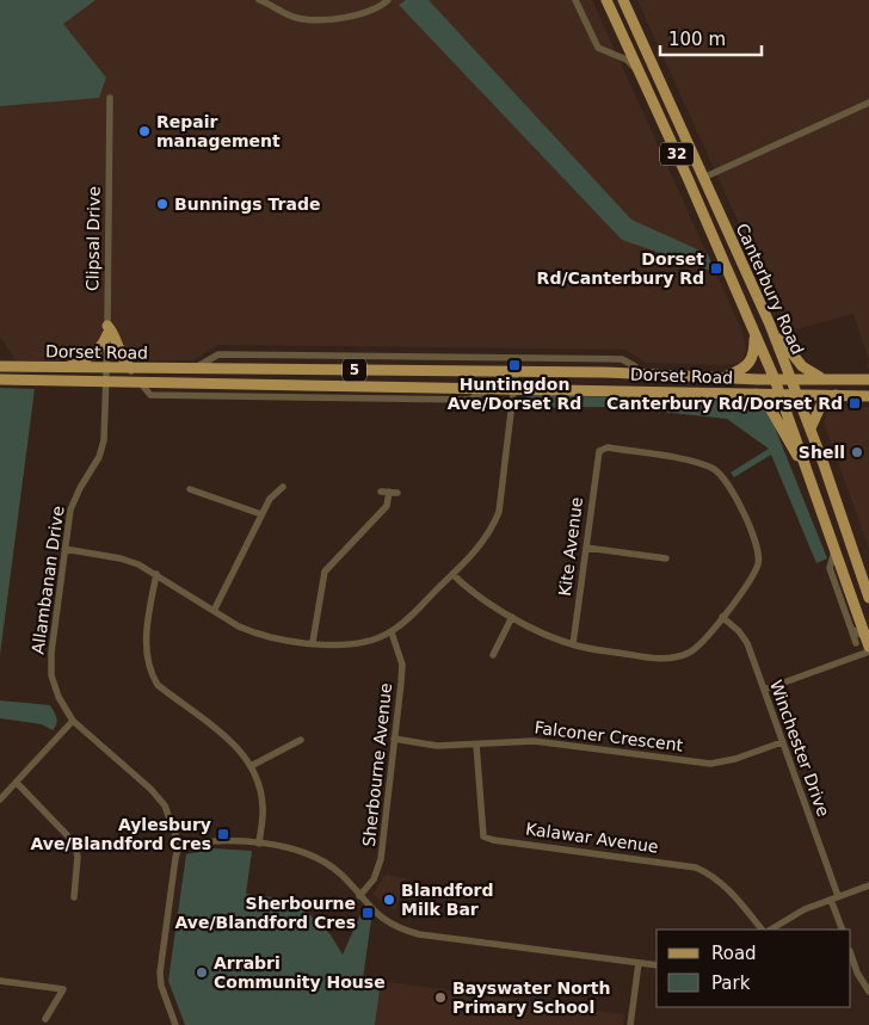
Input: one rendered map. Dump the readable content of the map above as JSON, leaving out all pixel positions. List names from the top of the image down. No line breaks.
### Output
{"streets":{"main road":["32","Canterbury Road","Dorset Road","5"],"street":["Clipsal Drive","Kite Avenue","Allambanan Drive","Falconer Crescent","Winchester Drive","Sherbourne Avenue","Kalawar Avenue"]},"crossings":[["Clipsal Drive","Dorset Road"],["Clipsal Drive","Allambanan Drive"],["Canterbury Road","Dorset Road"],["Dorset Road","Allambanan Drive"],["Kite Avenue","Winchester Drive"],["Falconer Crescent","Winchester Drive"],["Falconer Crescent","Sherbourne Avenue"],["Falconer Crescent","Kalawar Avenue"]],"places":{"other":["Repair management","Bunnings Trade","Shell","Blandford Milk Bar","Arrabri Community House","Bayswater North Primary School"],"transit":["Dorset Rd/Canterbury Rd","Huntingdon Ave/Dorset Rd","Canterbury Rd/Dorset Rd","Aylesbury Ave/Blandford Cres","Sherbourne Ave/Blandford Cres"]},"legend":["Road","Park"],"scale_bar":"100 m"}
